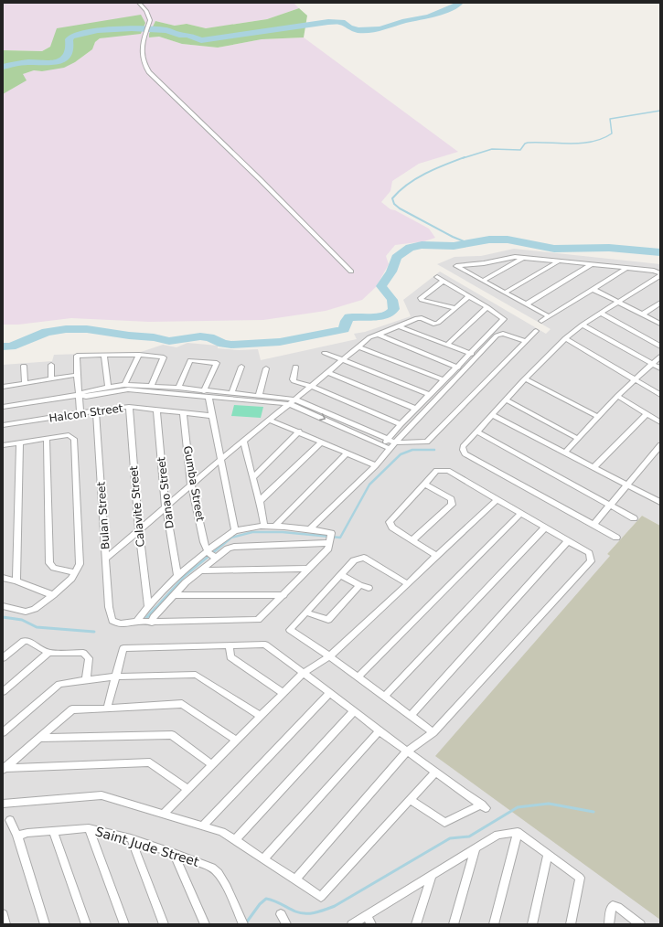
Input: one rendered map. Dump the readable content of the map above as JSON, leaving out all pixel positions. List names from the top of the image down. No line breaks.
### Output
{"streets":{"street":["Halcon Street","Gumba Street","Danao Street","Calavite Street","Bulan Street","Saint Jude Street"]},"crossings":[["Halcon Street","Gumba Street"],["Halcon Street","Danao Street"],["Halcon Street","Calavite Street"],["Halcon Street","Bulan Street"]]}
